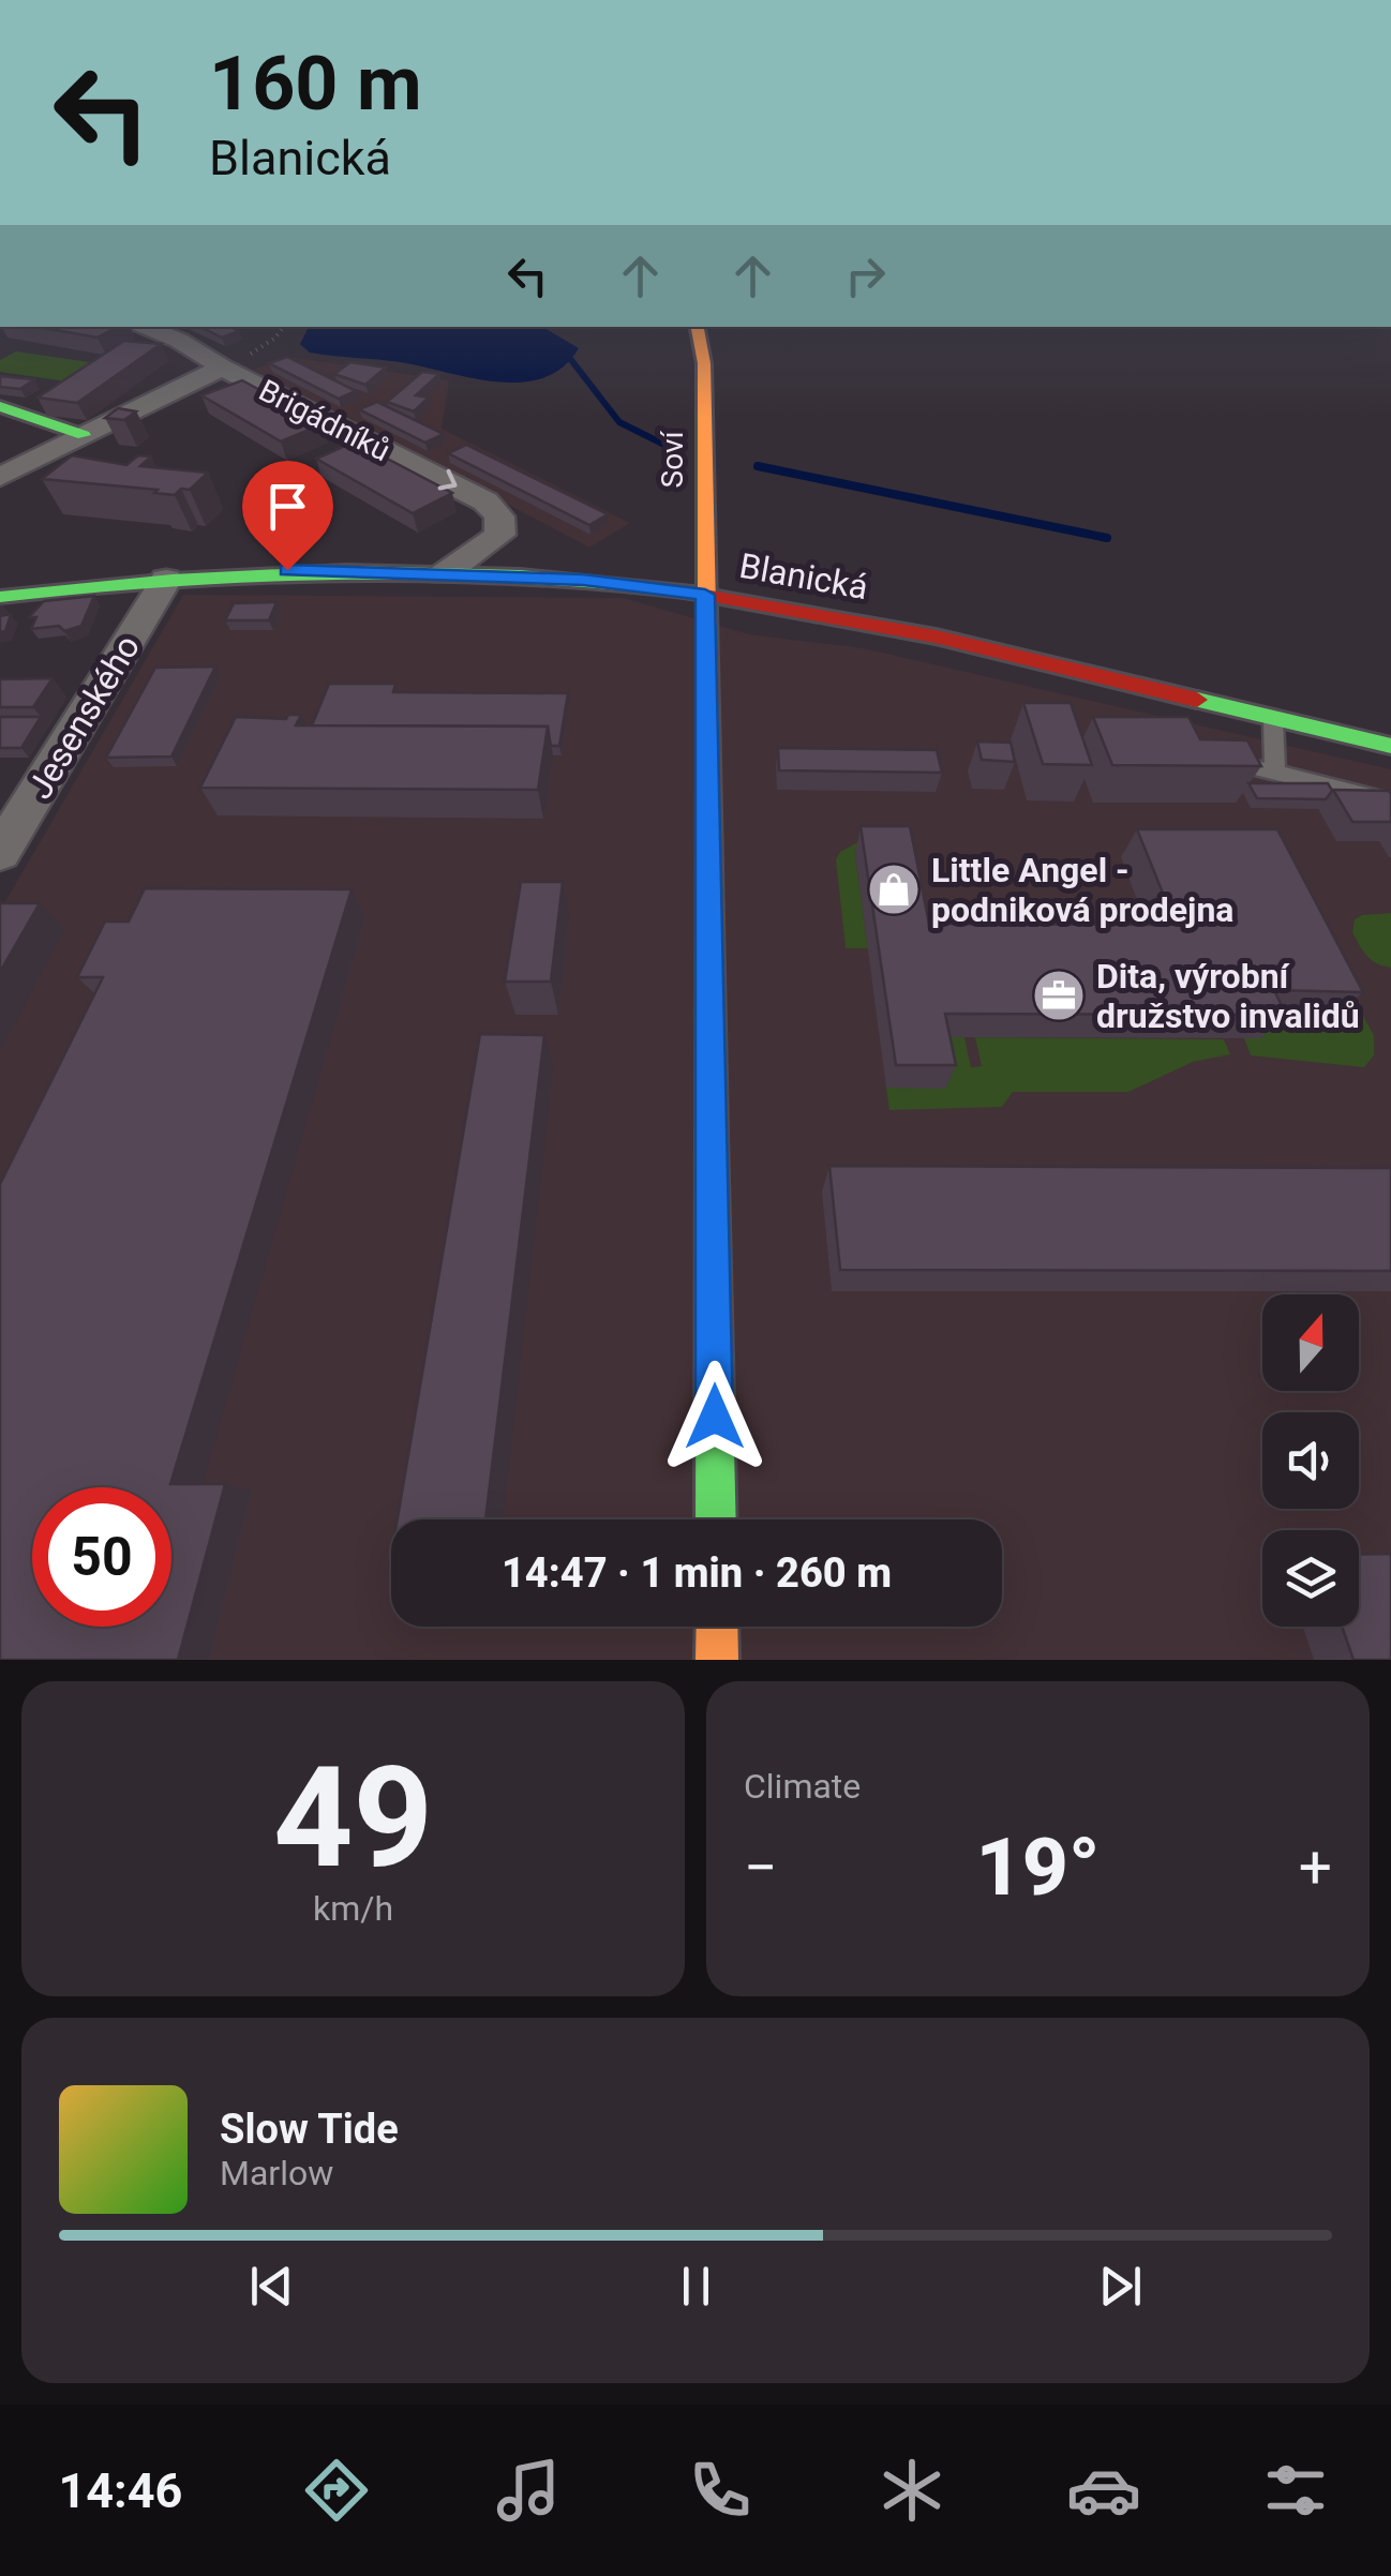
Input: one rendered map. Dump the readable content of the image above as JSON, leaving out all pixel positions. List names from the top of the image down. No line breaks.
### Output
{"streets":{"street":["Brigádníků","Soví","Blanická","Jesenského"]},"crossings":[["Brigádníků","Blanická"],["Soví","Blanická"],["Blanická","Jesenského"]],"one_way":["Brigádníků"],"places":{"shop":["Little Angel - podniková prodejna"],"office":["Dita, výrobní družstvo invalidů"]},"north":"top","page":{"turn":["160 m","Blanická"],"limit":"50","trip":"14:47 · 1 min · 260 m","tile":[["49","km/h"],"Climate"],"heat":["−","19°","+"],"song":["Slow Tide","Marlow"],"tabs":"14:46"}}
